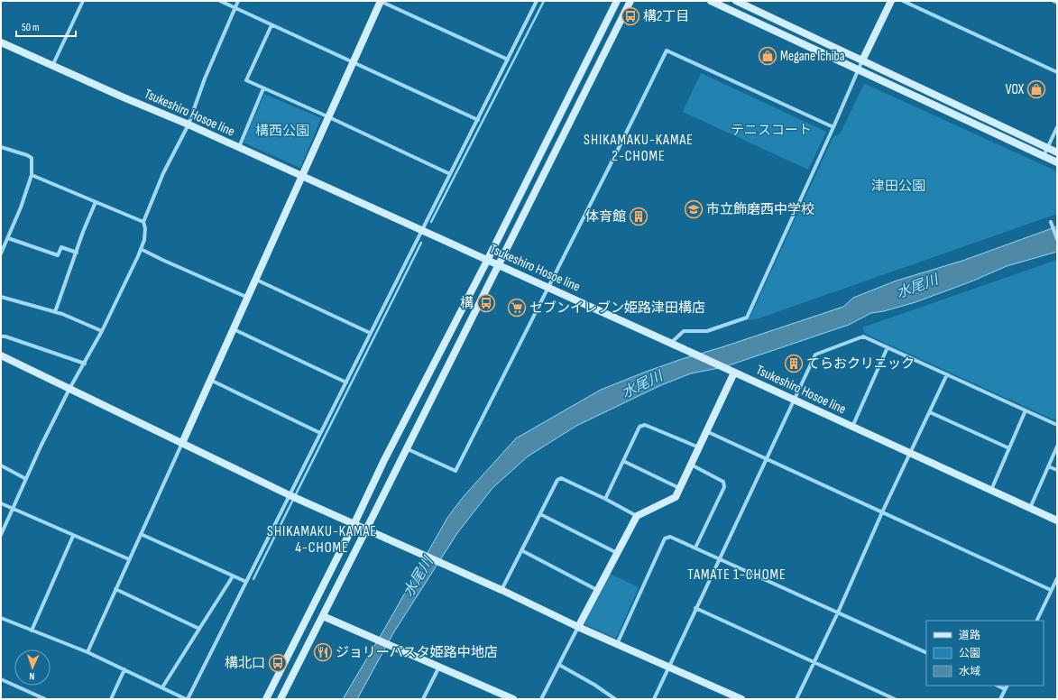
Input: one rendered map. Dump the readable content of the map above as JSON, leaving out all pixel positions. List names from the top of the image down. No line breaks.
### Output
{"streets":{"street":["Tsukeshiro Hosoe line"]},"districts":["SHIKAMAKU-KAMAE 2-CHOME","SHIKAMAKU-KAMAE 4-CHOME","TAMATE 1-CHOME"],"water":["水尾川"],"parks":["テニスコート","構西公園","津田公園"],"places":{"bus stop":["構2丁目","構","構北口"],"shop":["Megane Ichiba","VOX"],"school or university":["市立飾磨西中学校"],"building":["体育館","てらおクリニック"],"supermarket":["セブンイレブン姫路津田構店"],"restaurant":["ジョリーパスタ姫路中地店"]},"legend":["道路","公園","水域"],"scale_bar":"50 m","north":"bottom"}
